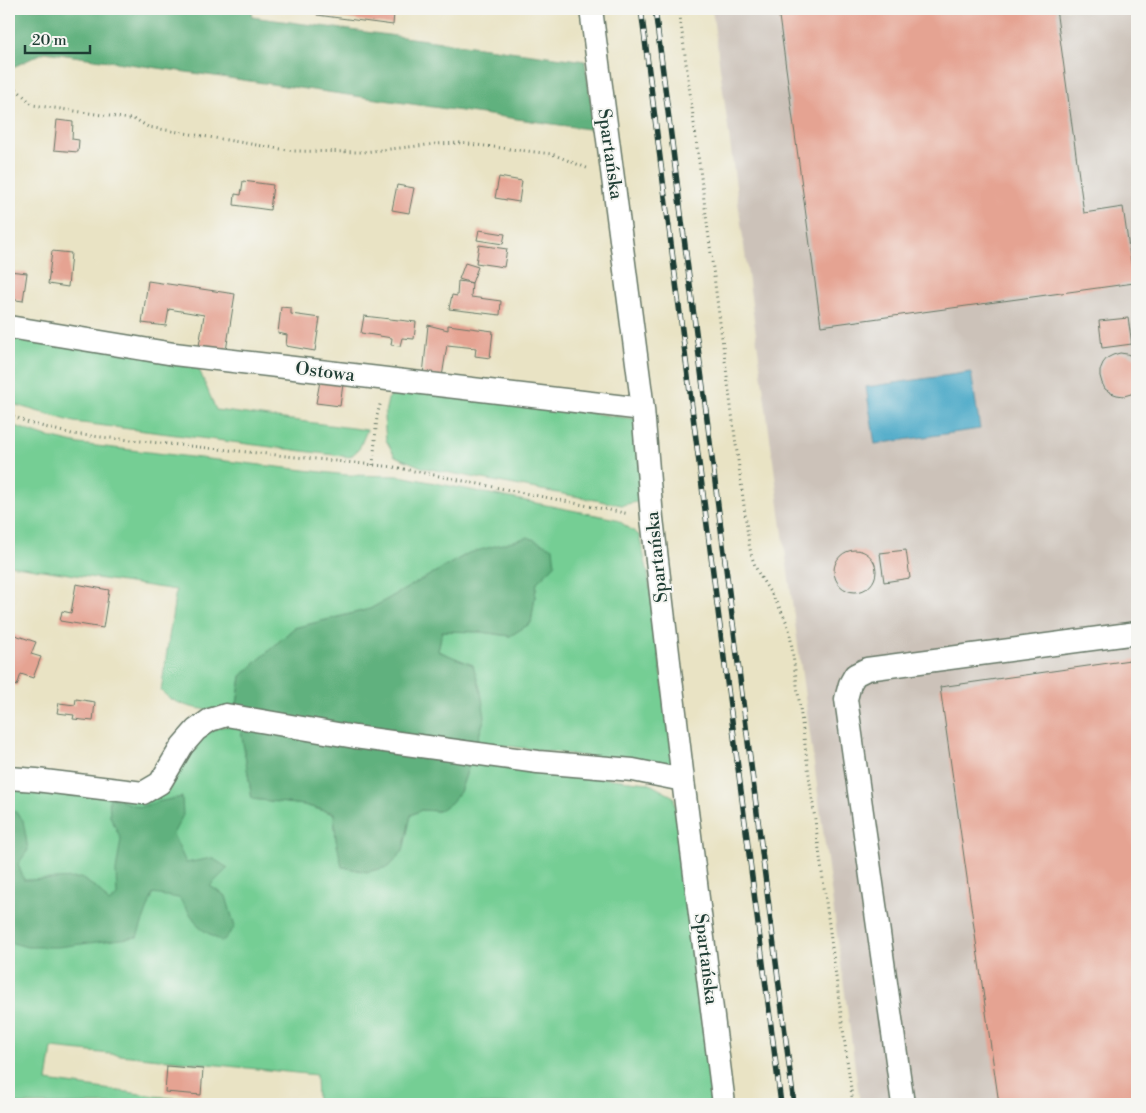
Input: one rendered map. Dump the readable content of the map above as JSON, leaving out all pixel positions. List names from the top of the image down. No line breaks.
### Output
{"streets":{"street":["Spartańska","Ostowa"]},"crossings":[["Spartańska","Ostowa"]],"scale_bar":"20 m"}
